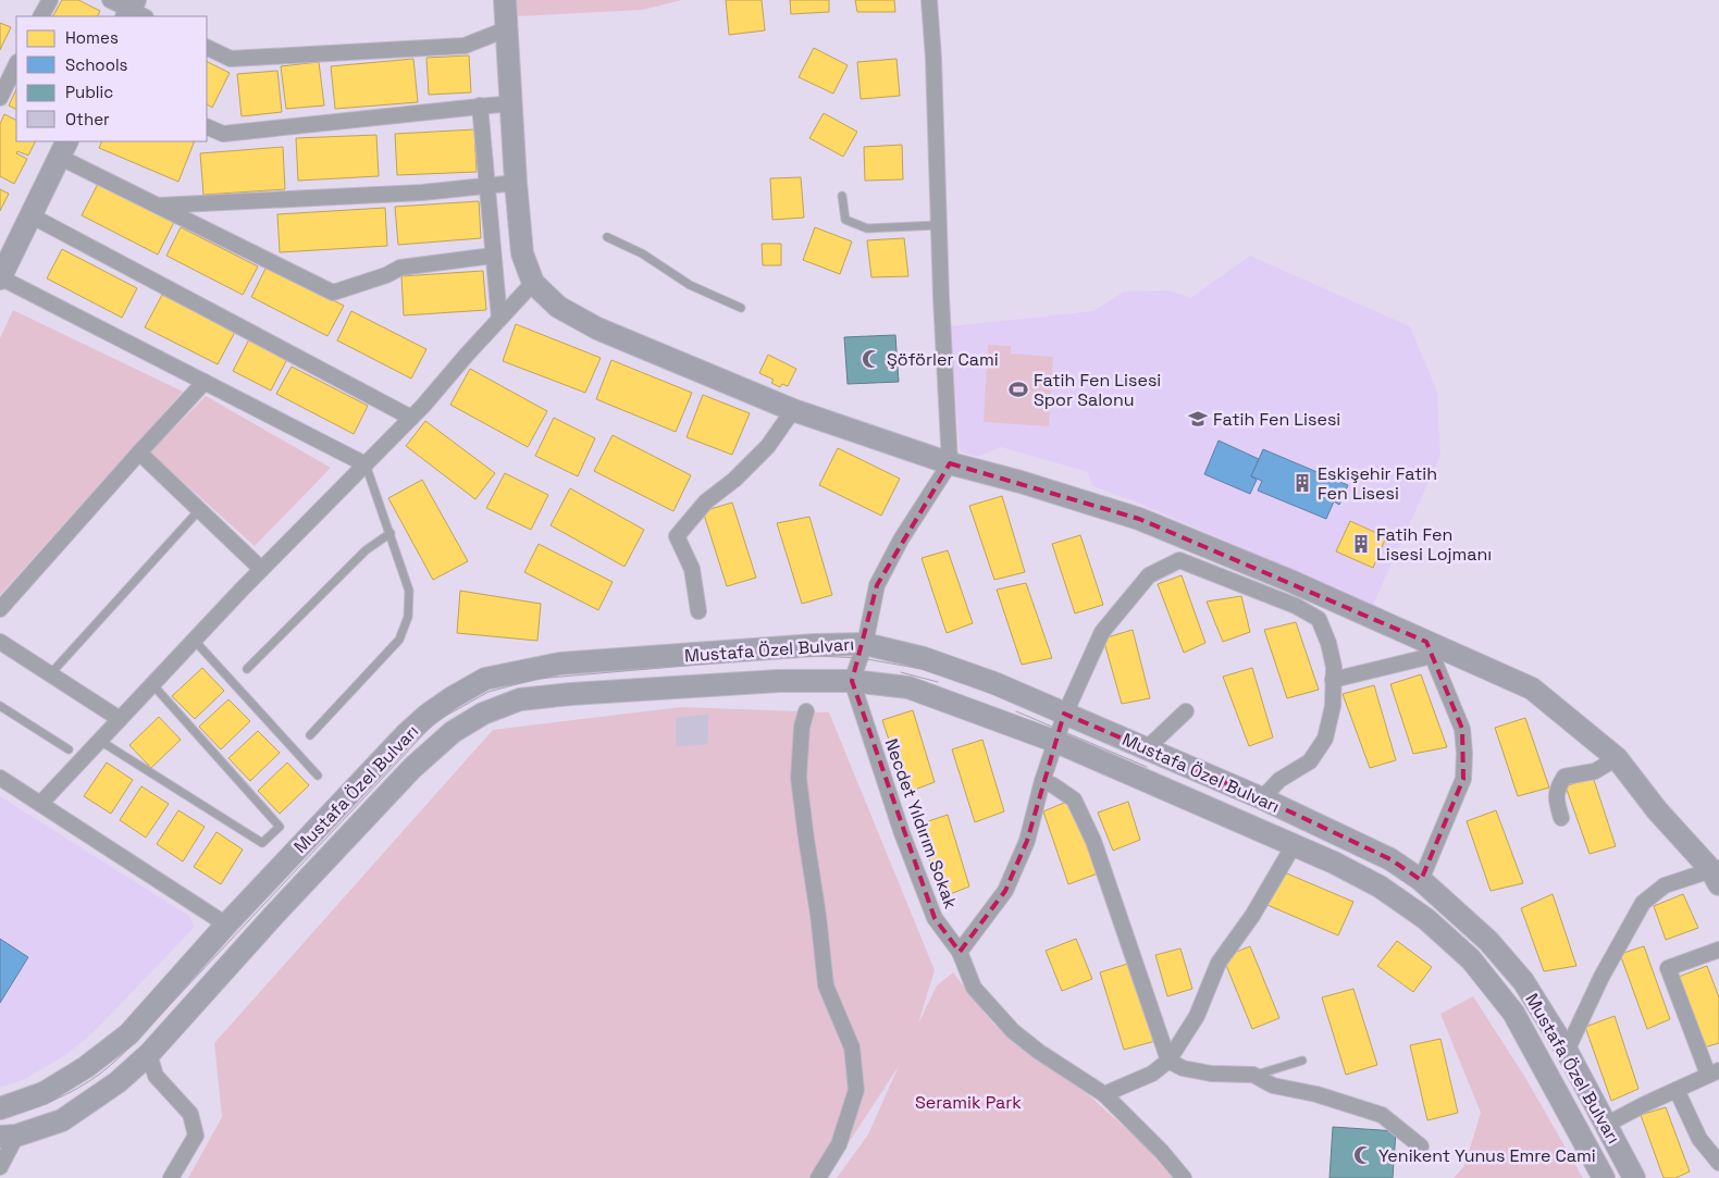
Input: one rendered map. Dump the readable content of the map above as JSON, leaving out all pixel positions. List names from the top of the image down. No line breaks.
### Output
{"streets":{"main road":["Mustafa Özel Bulvarı"],"street":["Necdet Yıldırım Sokak"]},"crossings":[["Mustafa Özel Bulvarı","Necdet Yıldırım Sokak"]],"parks":["Seramik Park"],"places":{"mosque":["Şöförler Cami","Yenikent Yunus Emre Cami"],"sports":["Fatih Fen Lisesi Spor Salonu"],"school or university":["Fatih Fen Lisesi"],"building":["Eskişehir Fatih Fen Lisesi","Fatih Fen Lisesi Lojmanı"]},"legend":["Homes","Schools","Public","Other"]}
